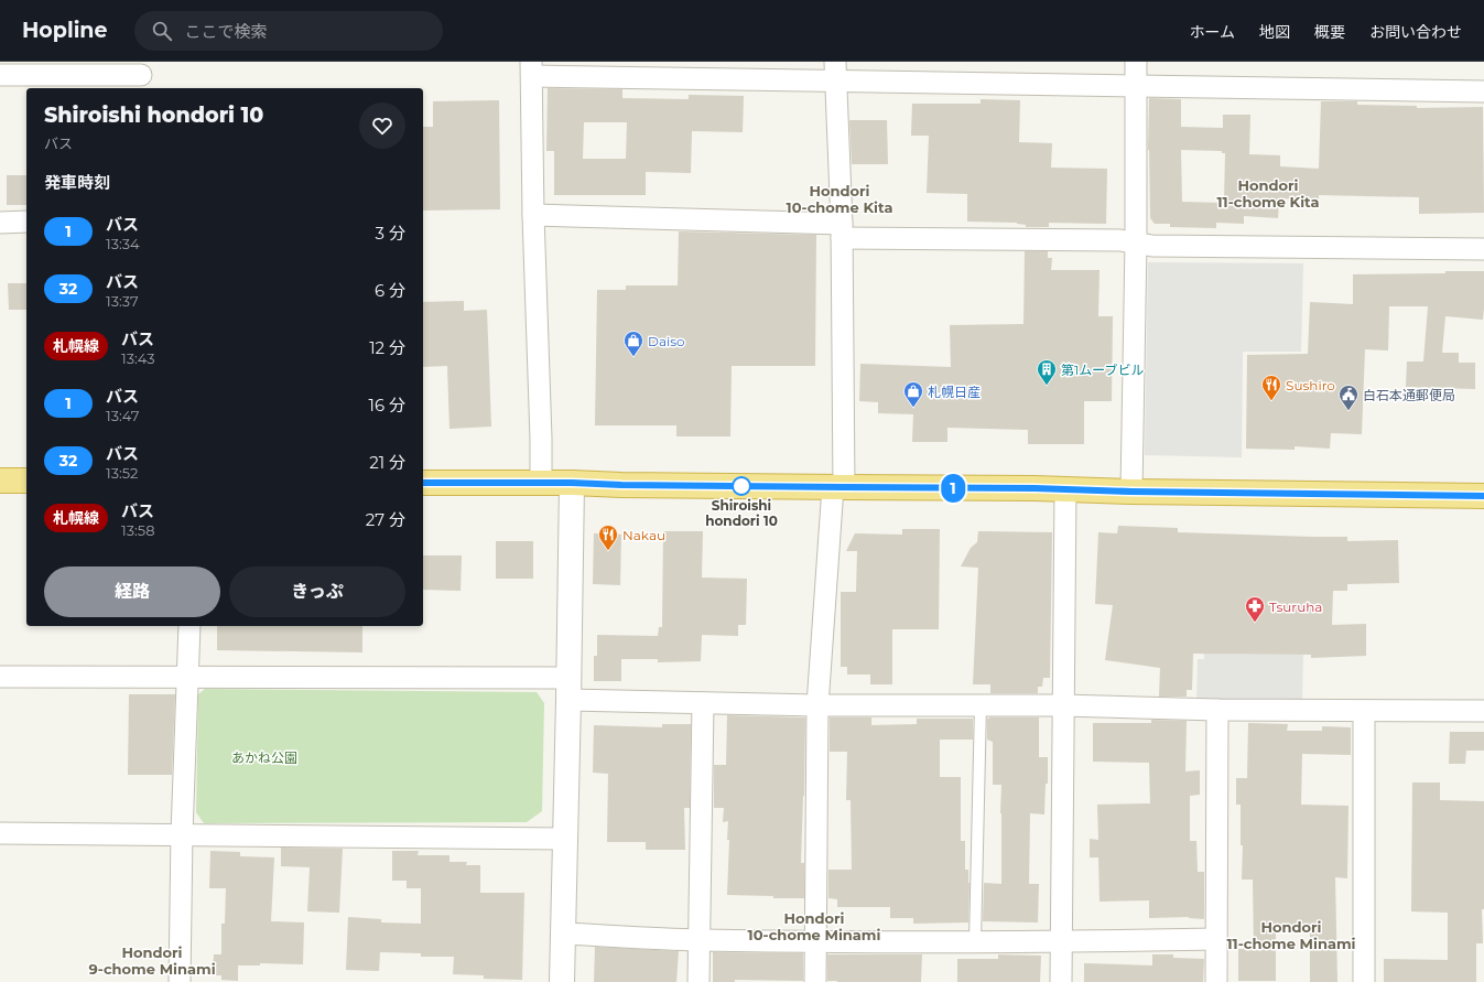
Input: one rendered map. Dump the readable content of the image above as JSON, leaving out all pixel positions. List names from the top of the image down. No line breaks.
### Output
{"districts":["Hondori 11-chome Kita","Hondori 10-chome Kita","Hondori 10-chome Minami","Hondori 11-chome Minami","Hondori 9-chome Minami"],"parks":["あかね公園"],"places":{"shop":["Daiso","札幌日産"],"building":["第1ムーブビル"],"restaurant":["Sushiro","Nakau"],"public building":["白石本通郵便局"],"other":["Shiroishi hondori 10"],"pharmacy":["Tsuruha"]},"lines":["bus line 1"],"page":{"header":"Hopline","search":"ここで検索","nav":["ホーム","地図","概要","お問い合わせ"],"on_map":"1","heading":[["Shiroishi hondori 10","バス"],"発車時刻"],"list":[{"mark":"1","name":"バス","note":"13:34","value":"3 分"},{"mark":"32","name":"バス","note":"13:37","value":"6 分"},{"mark":"札幌線","name":"バス","note":"13:43","value":"12 分"},{"mark":"1","name":"バス","note":"13:47","value":"16 分"},{"mark":"32","name":"バス","note":"13:52","value":"21 分"},{"mark":"札幌線","name":"バス","note":"13:58","value":"27 分"}],"buttons":["経路","きっぷ"]}}
